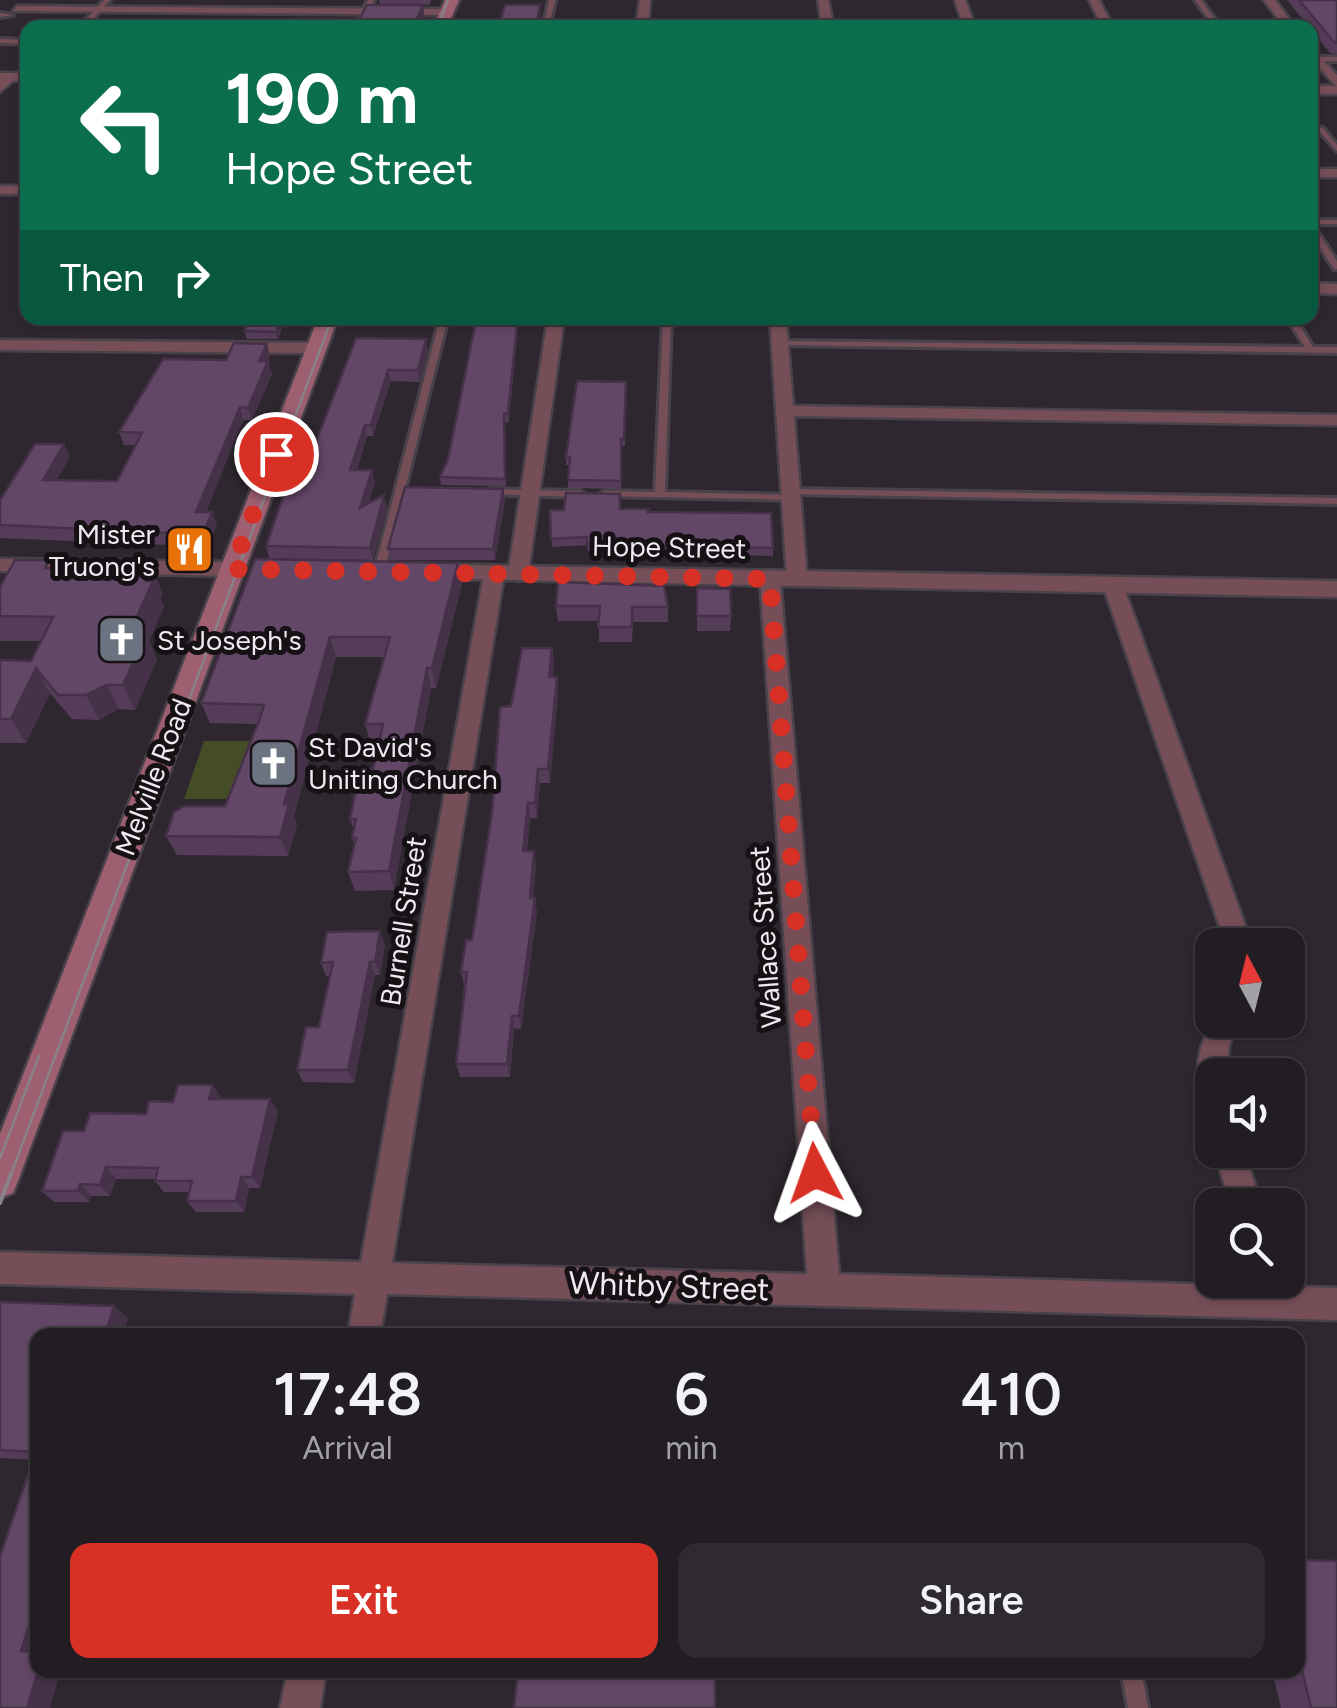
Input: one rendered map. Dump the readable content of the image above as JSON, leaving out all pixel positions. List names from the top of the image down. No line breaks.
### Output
{"streets":{"main road":["Melville Road"],"street":["Hope Street","Burnell Street","Wallace Street","Whitby Street"]},"crossings":[["Hope Street","Burnell Street"],["Hope Street","Wallace Street"],["Burnell Street","Whitby Street"],["Wallace Street","Whitby Street"]],"places":{"restaurant":["Mister Truong's"],"church":["St Joseph's","St David's Uniting Church"]},"north":"top","page":{"turn":["190 m","Hope Street"],"then":"Then","eta":["17:48","Arrival","6","min","410","m"],"buttons":["Exit","Share"]}}
